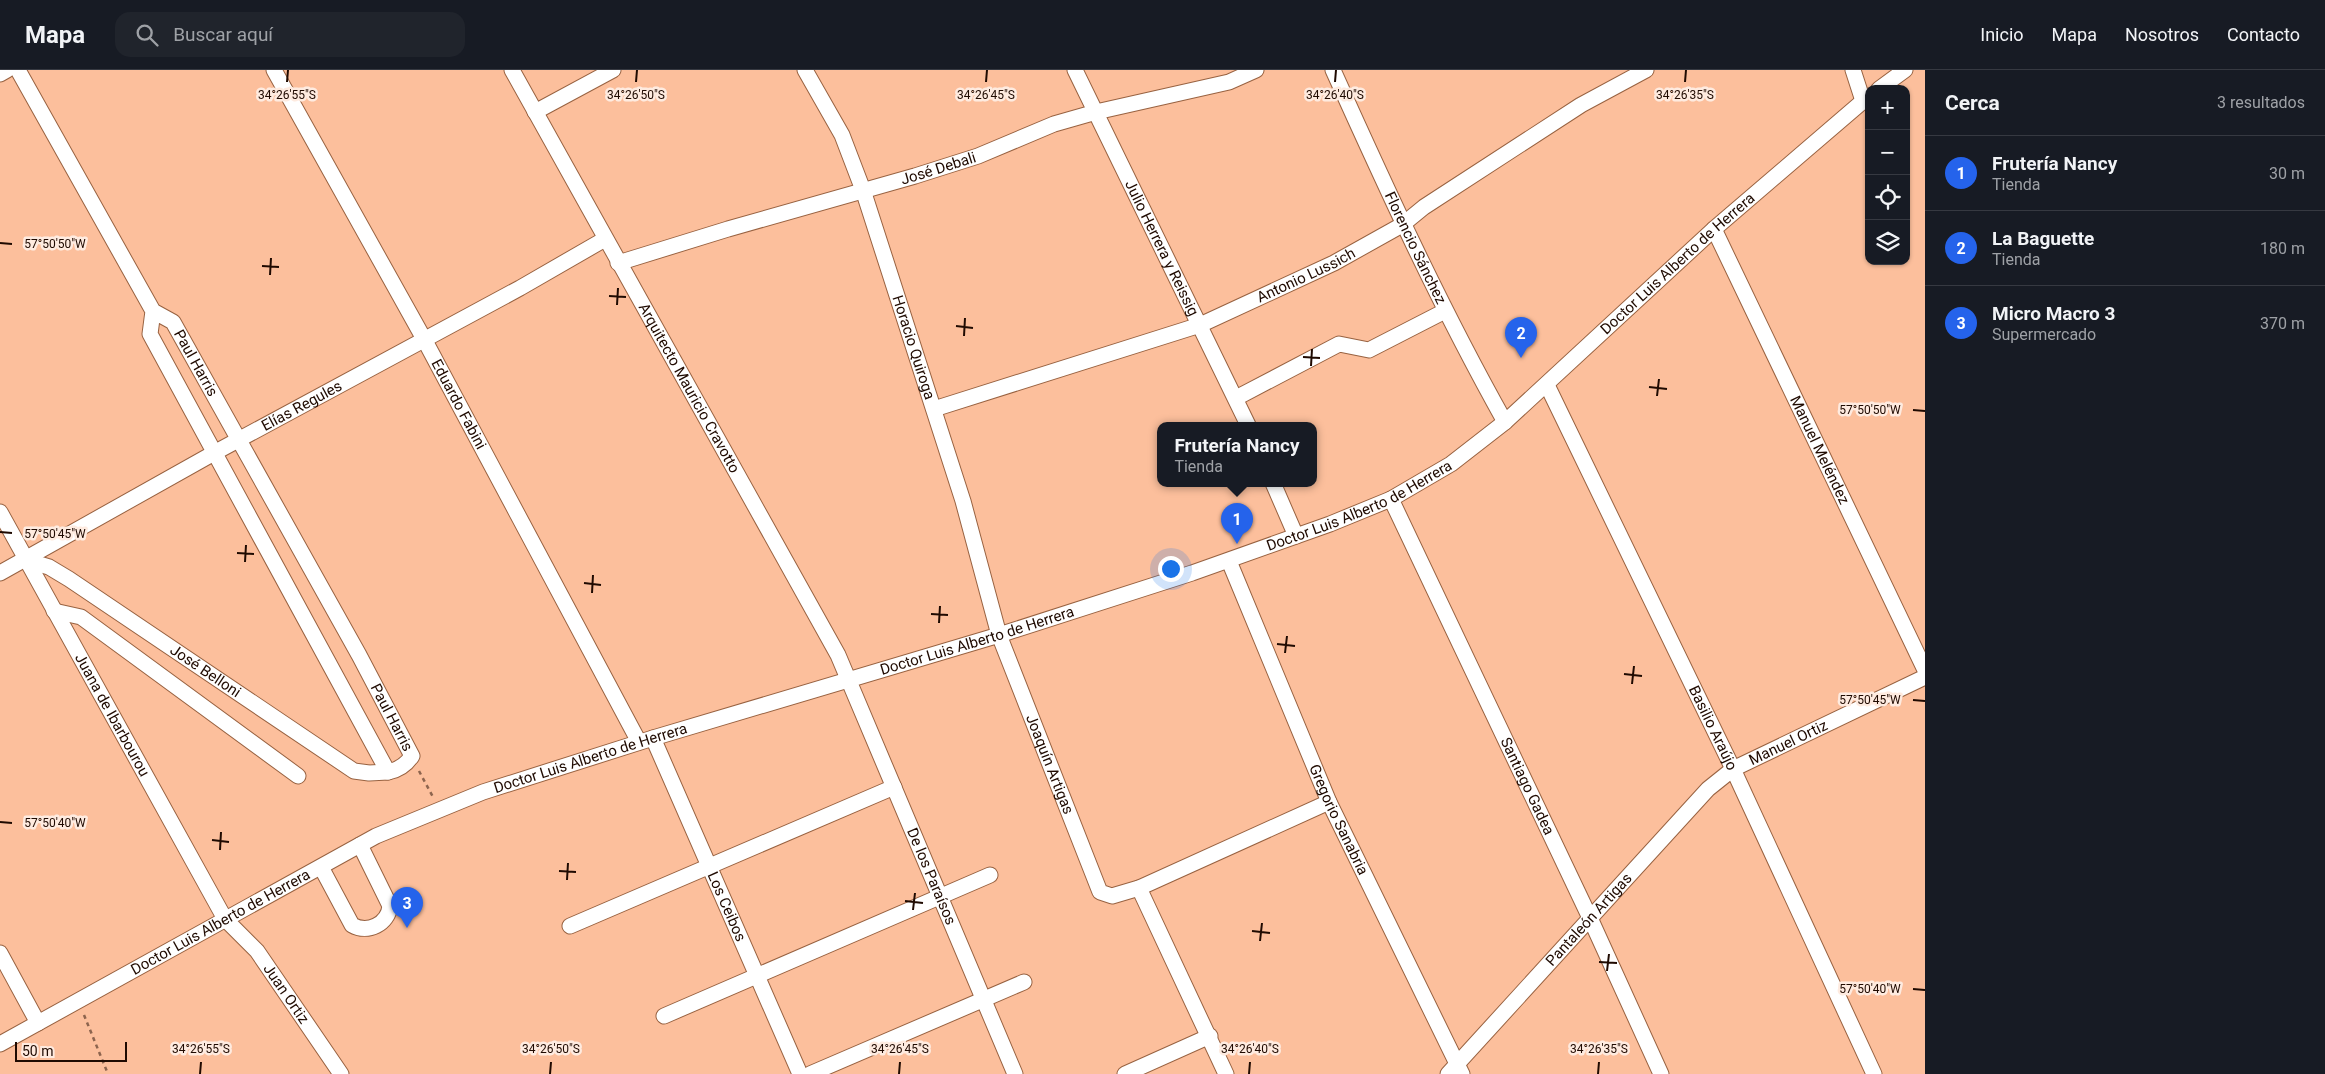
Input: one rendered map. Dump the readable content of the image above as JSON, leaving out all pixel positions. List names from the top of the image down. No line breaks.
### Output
{"streets":{"street":["José Debali","Julio Herrera y Reissig","Florencio Sánchez","Doctor Luis Alberto de Herrera","Antonio Lussich","Horacio Quiroga","Paul Harris","Arquitecto Mauricio Cravotto","Eduardo Fabini","Elías Regules","Manuel Meléndez","José Belloni","Juana de Ibarbourou","Basilio Araújo","Manuel Ortiz","Joaquín Artigas","Santiago Gadea","Gregorio Sanabria","De los Paraísos","Los Ceibos","Pantaleón Artigas","Juan Ortiz"]},"crossings":[["José Debali","Julio Herrera y Reissig"],["José Debali","Horacio Quiroga"],["José Debali","Arquitecto Mauricio Cravotto"],["Julio Herrera y Reissig","Antonio Lussich"],["Florencio Sánchez","Doctor Luis Alberto de Herrera"],["Florencio Sánchez","Antonio Lussich"],["Doctor Luis Alberto de Herrera","Horacio Quiroga"],["Doctor Luis Alberto de Herrera","Arquitecto Mauricio Cravotto"],["Doctor Luis Alberto de Herrera","Eduardo Fabini"],["Doctor Luis Alberto de Herrera","Manuel Meléndez"],["Doctor Luis Alberto de Herrera","Juana de Ibarbourou"],["Doctor Luis Alberto de Herrera","Basilio Araújo"],["Doctor Luis Alberto de Herrera","Joaquín Artigas"],["Doctor Luis Alberto de Herrera","Santiago Gadea"],["Doctor Luis Alberto de Herrera","Gregorio Sanabria"],["Doctor Luis Alberto de Herrera","De los Paraísos"],["Doctor Luis Alberto de Herrera","Los Ceibos"],["Doctor Luis Alberto de Herrera","Juan Ortiz"],["Antonio Lussich","Horacio Quiroga"],["Horacio Quiroga","Joaquín Artigas"],["Paul Harris","Elías Regules"],["Paul Harris","José Belloni"],["Arquitecto Mauricio Cravotto","Elías Regules"],["Arquitecto Mauricio Cravotto","De los Paraísos"],["Eduardo Fabini","Elías Regules"],["Eduardo Fabini","Los Ceibos"],["Elías Regules","José Belloni"],["Elías Regules","Juana de Ibarbourou"],["José Belloni","Juana de Ibarbourou"],["Juana de Ibarbourou","Juan Ortiz"],["Basilio Araújo","Manuel Ortiz"],["Basilio Araújo","Pantaleón Artigas"],["Manuel Ortiz","Pantaleón Artigas"],["Santiago Gadea","Pantaleón Artigas"],["Gregorio Sanabria","Pantaleón Artigas"]],"scale_bar":"50 m","page":{"header":"Mapa","search":"Buscar aquí","nav":["Inicio","Mapa","Nosotros","Contacto"],"heading":["Cerca","3 resultados"],"map_buttons":["+","−"],"list":[{"mark":"1","name":"Frutería Nancy","note":"Tienda","value":"30 m"},{"mark":"2","name":"La Baguette","note":"Tienda","value":"180 m"},{"mark":"3","name":"Micro Macro 3","note":"Supermercado","value":"370 m"}],"pins":["2","1","3"],"popup":["Frutería Nancy","Tienda"],"scale":"50 m"},"coordinates":["34°26'55\"S","34°26'50\"S","34°26'45\"S","34°26'40\"S","34°26'35\"S","57°50'50\"W","57°50'45\"W","57°50'40\"W"]}
